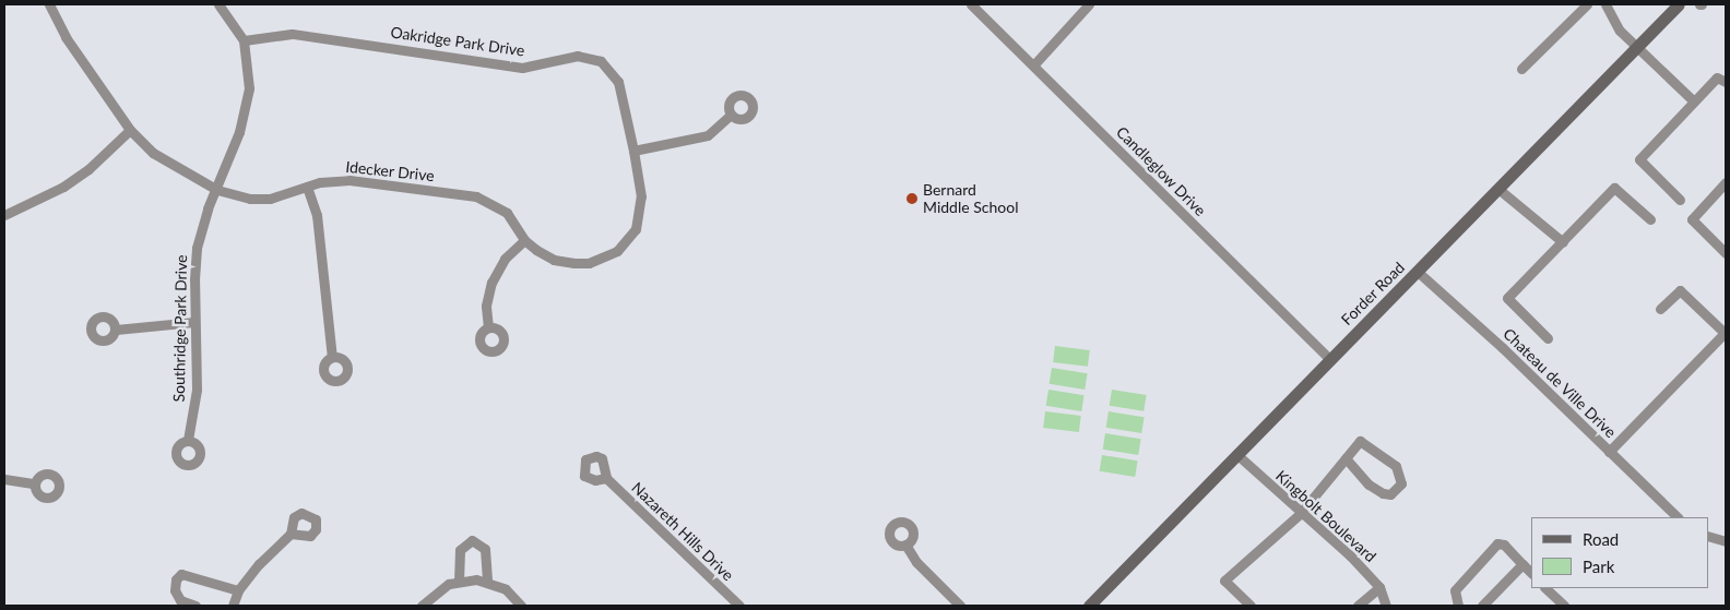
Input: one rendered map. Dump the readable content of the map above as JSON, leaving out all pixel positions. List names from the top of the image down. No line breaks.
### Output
{"streets":{"main road":["Forder Road"],"street":["Oakridge Park Drive","Idecker Drive","Candleglow Drive","Southridge Park Drive","Chateau de Ville Drive","Kingbolt Boulevard","Nazareth Hills Drive"]},"crossings":[["Oakridge Park Drive","Idecker Drive"],["Oakridge Park Drive","Southridge Park Drive"],["Idecker Drive","Southridge Park Drive"],["Candleglow Drive","Forder Road"],["Forder Road","Chateau de Ville Drive"],["Forder Road","Kingbolt Boulevard"]],"places":["Bernard Middle School"],"legend":["Road","Park"]}
